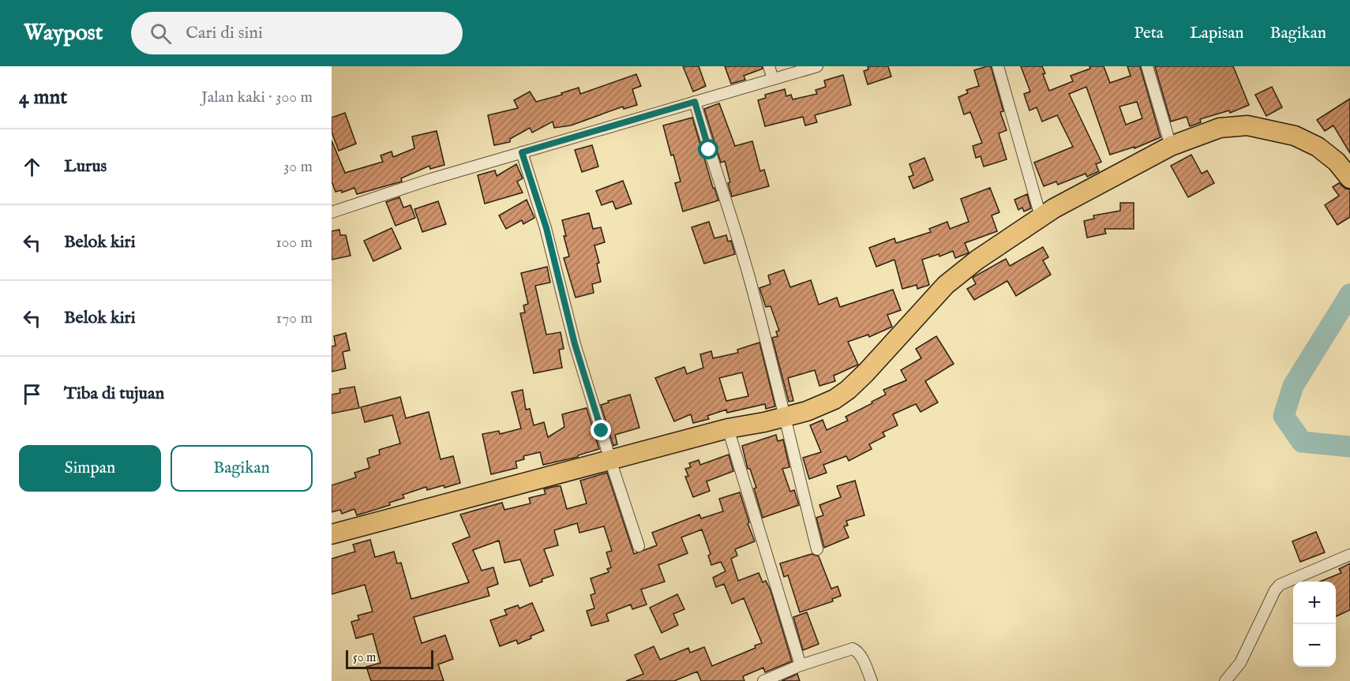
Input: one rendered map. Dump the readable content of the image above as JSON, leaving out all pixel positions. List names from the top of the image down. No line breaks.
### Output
{"scale_bar":"50 m","page":{"header":"Waypost","search":"Cari di sini","nav":["Peta","Lapisan","Bagikan"],"heading":["4 mnt","Jalan kaki · 300 m"],"list":[["Lurus","30 m"],["Belok kiri","100 m"],["Belok kiri","170 m"],"Tiba di tujuan"],"buttons":["Simpan","Bagikan"],"map_buttons":["+","−"],"scale":"50 m"}}
